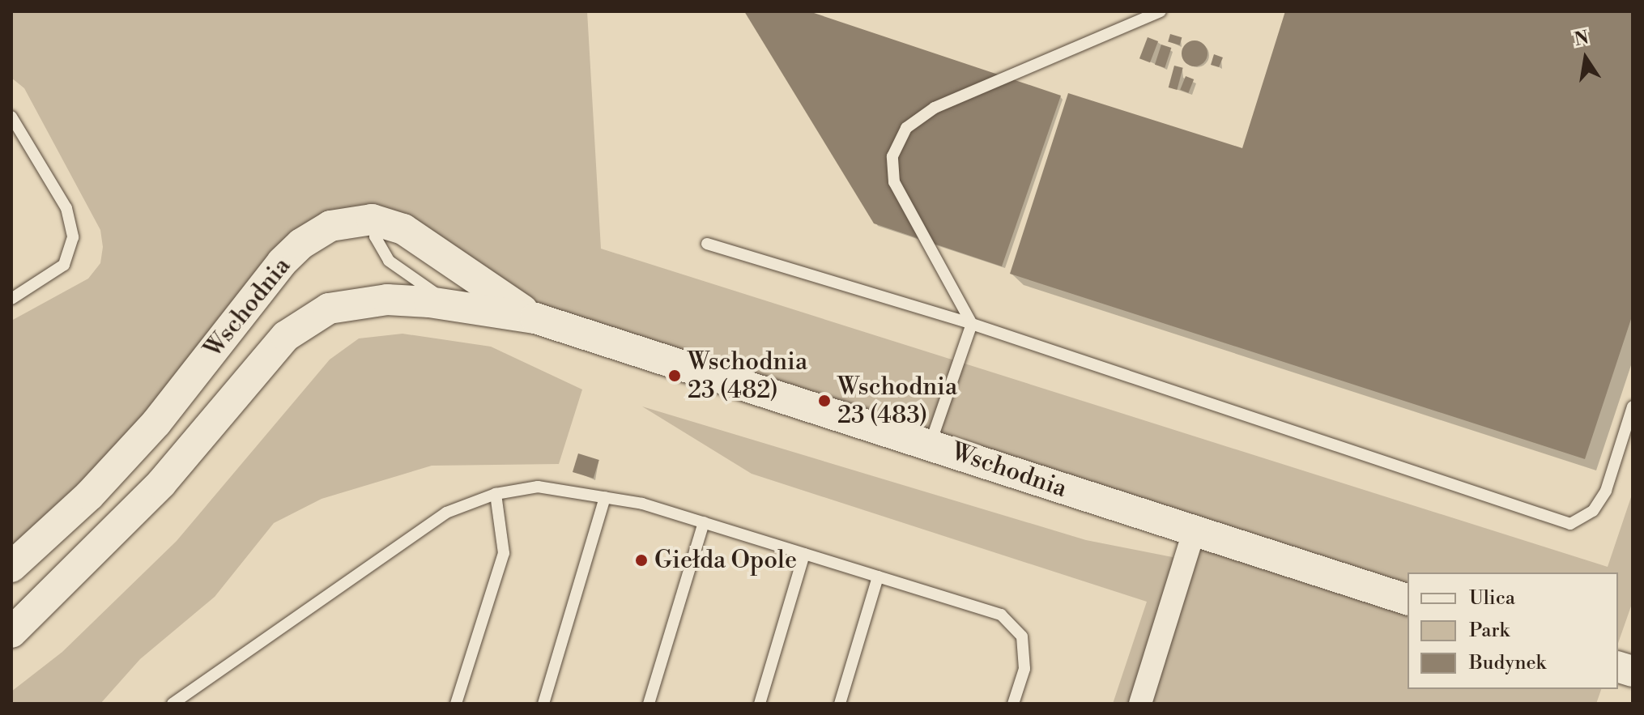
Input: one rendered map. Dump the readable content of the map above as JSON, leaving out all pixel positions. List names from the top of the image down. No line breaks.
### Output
{"streets":{"street":["Wschodnia"]},"places":["Wschodnia 23 (482)","Wschodnia 23 (483)","Giełda Opole"],"legend":["Ulica","Park","Budynek"],"north":"top"}
